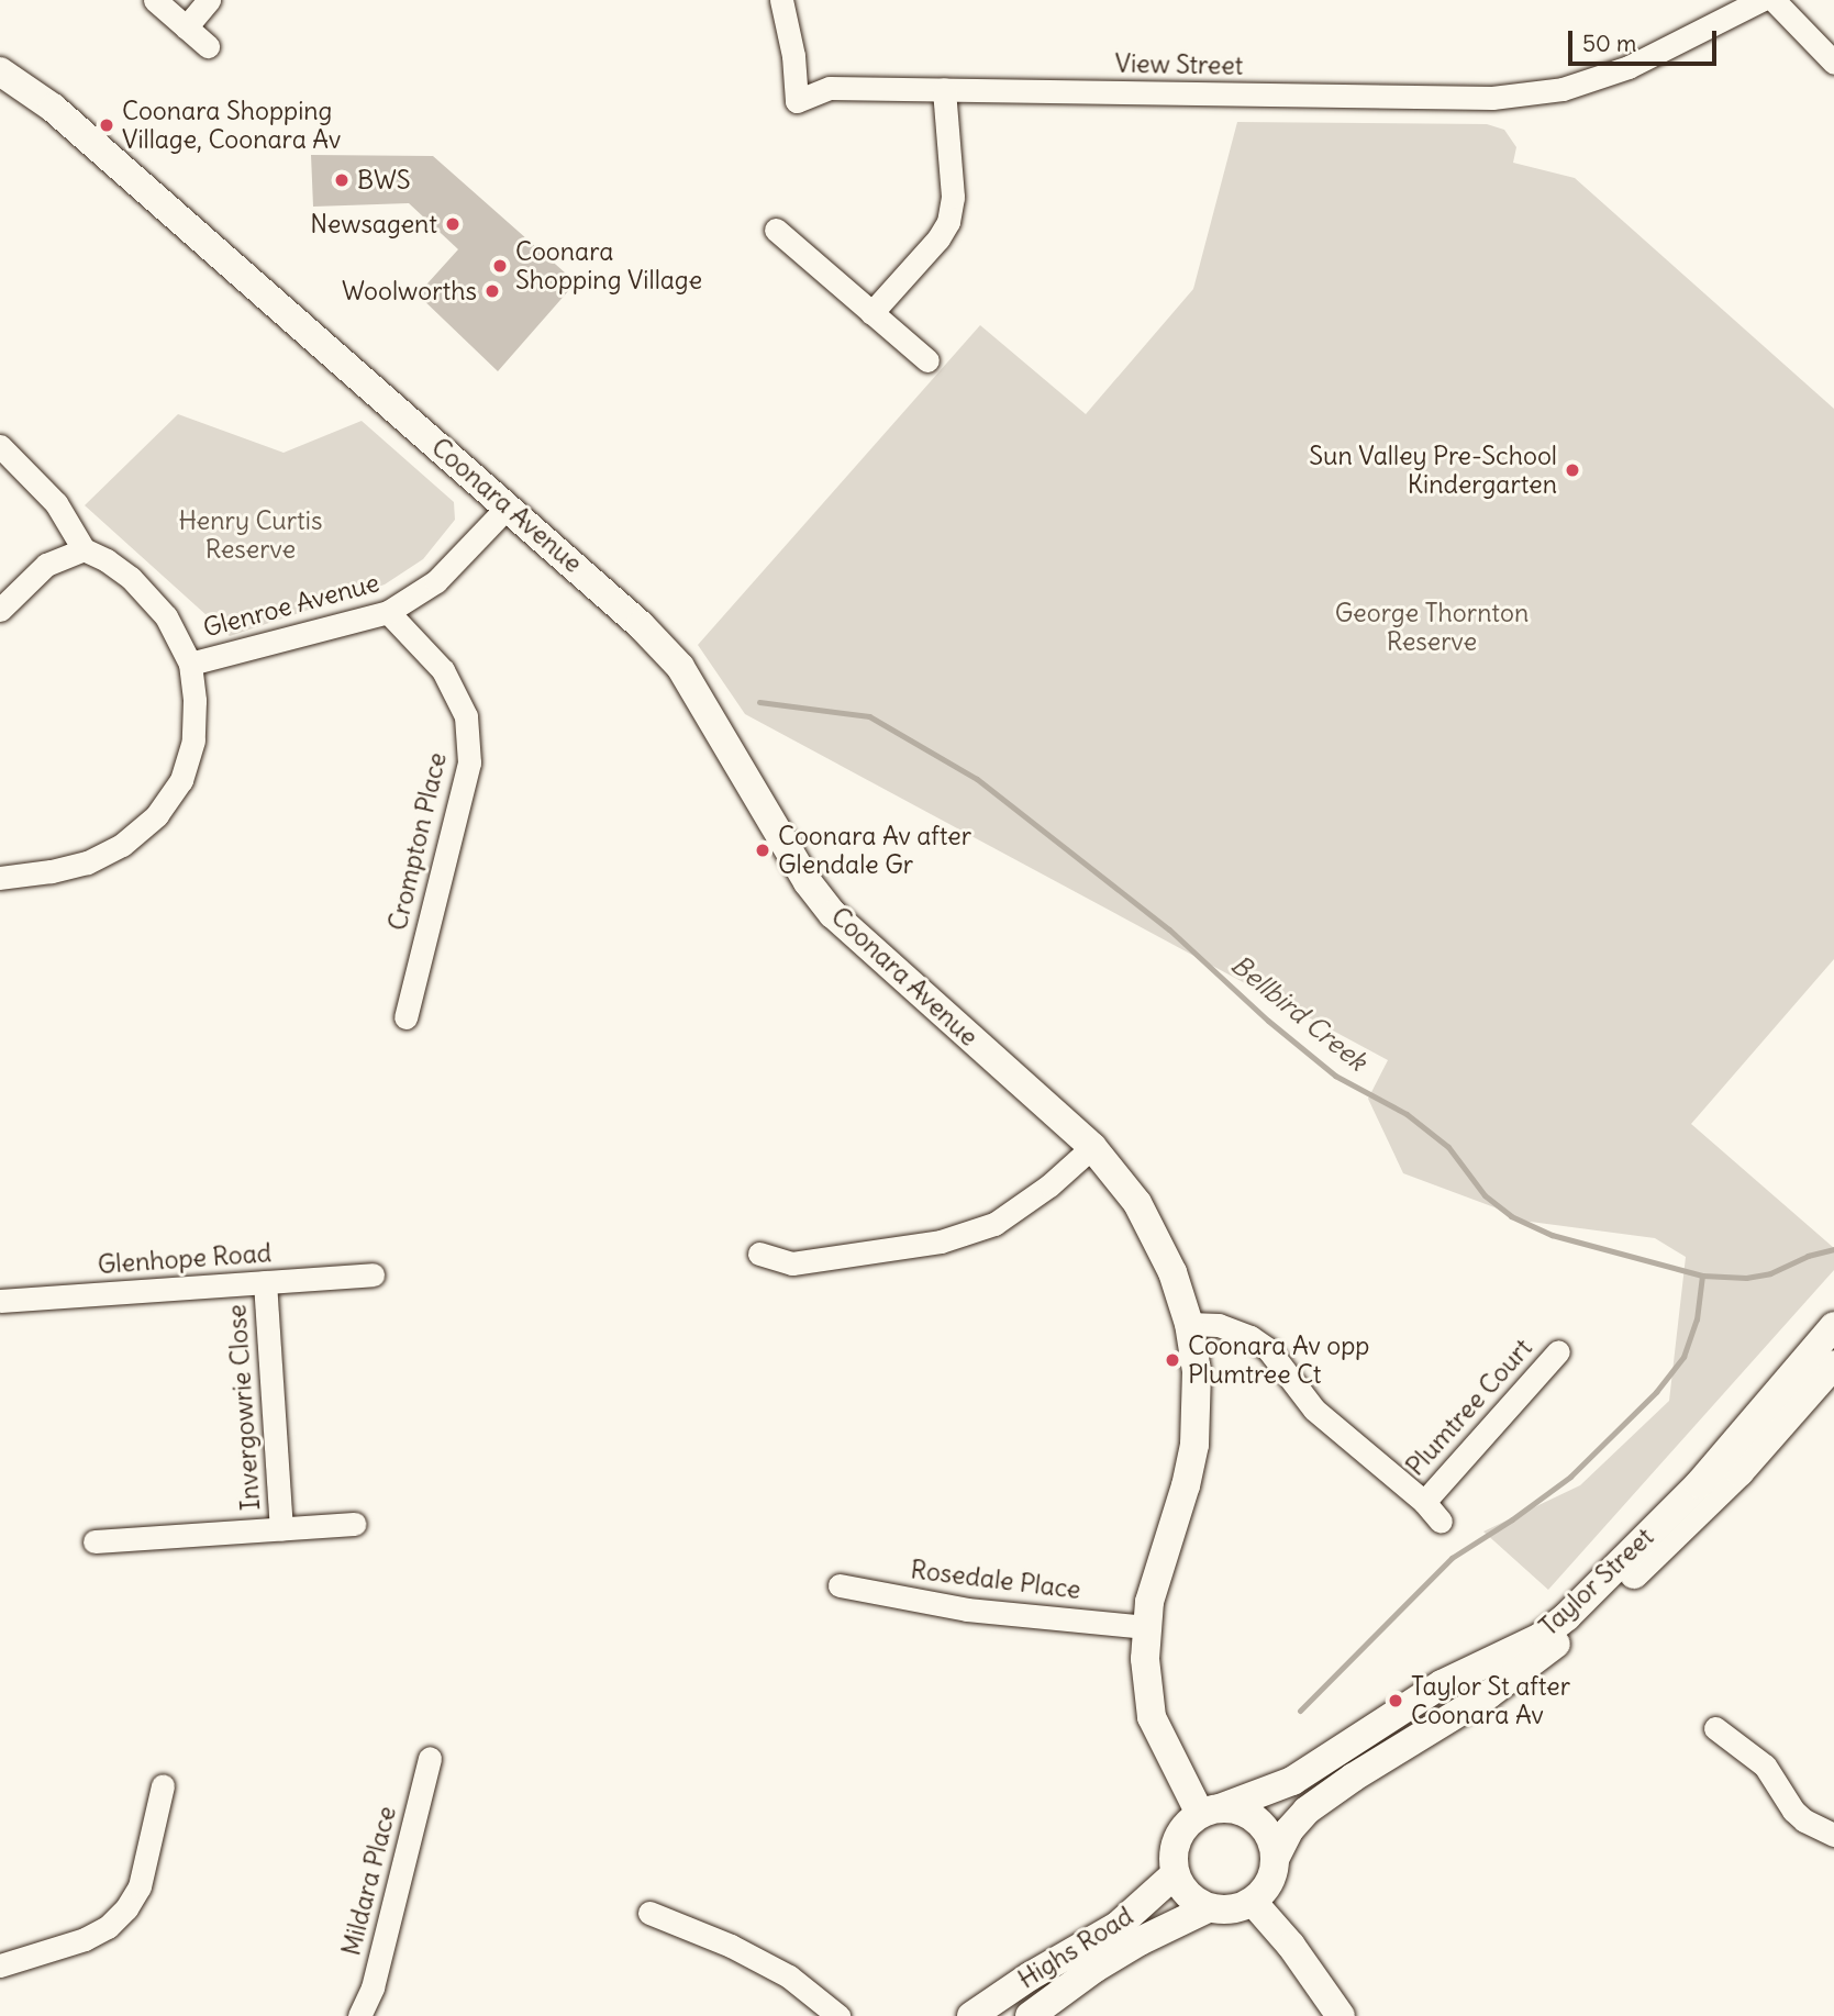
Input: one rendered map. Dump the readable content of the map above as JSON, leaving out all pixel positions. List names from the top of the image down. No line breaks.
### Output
{"streets":{"street":["View Street","Coonara Avenue","Glenroe Avenue","Crompton Place","Glenhope Road","Invergowrie Close","Plumtree Court","Rosedale Place","Taylor Street","Mildara Place","Highs Road"]},"crossings":[["Coonara Avenue","Glenroe Avenue"],["Coonara Avenue","Plumtree Court"],["Coonara Avenue","Rosedale Place"],["Coonara Avenue","Taylor Street"],["Coonara Avenue","Highs Road"],["Glenroe Avenue","Crompton Place"],["Glenhope Road","Invergowrie Close"],["Taylor Street","Highs Road"]],"water":["Bellbird Creek"],"parks":["Henry Curtis Reserve","George Thornton Reserve"],"places":["Coonara Shopping Village, Coonara Av","BWS","Newsagent","Coonara Shopping Village","Woolworths","Sun Valley Pre-School Kindergarten","Coonara Av after Glendale Gr","Coonara Av opp Plumtree Ct","Taylor St after Coonara Av"],"scale_bar":"50 m"}
